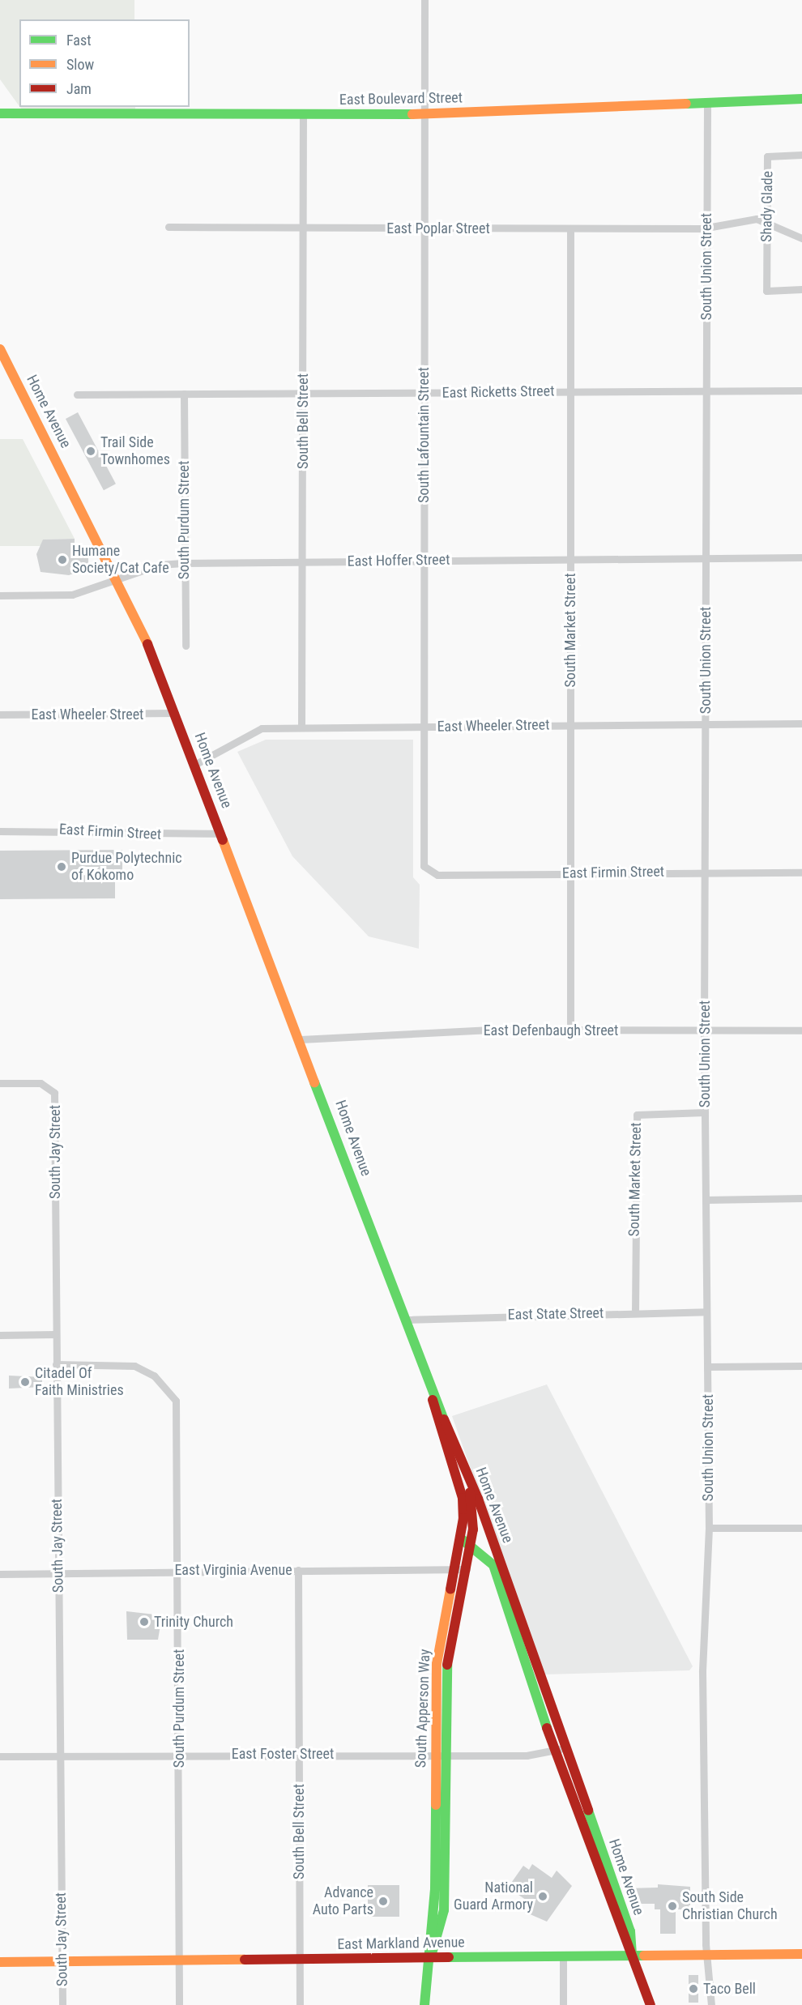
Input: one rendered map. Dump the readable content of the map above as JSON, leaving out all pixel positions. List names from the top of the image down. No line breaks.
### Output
{"streets":{"main road":["East Boulevard Street","Home Avenue","South Apperson Way","East Markland Avenue"],"street":["Shady Glade","East Poplar Street","South Union Street","East Ricketts Street","South Bell Street","South Lafountain Street","South Purdum Street","East Hoffer Street","South Market Street","East Wheeler Street","East Firmin Street","East Defenbaugh Street","South Jay Street","East State Street","East Virginia Avenue","East Foster Street"]},"crossings":[["East Boulevard Street","South Union Street"],["East Boulevard Street","South Bell Street"],["East Boulevard Street","South Lafountain Street"],["Shady Glade","East Poplar Street"],["East Poplar Street","South Union Street"],["East Poplar Street","South Bell Street"],["East Poplar Street","South Lafountain Street"],["East Poplar Street","South Market Street"],["South Union Street","East Ricketts Street"],["South Union Street","East Hoffer Street"],["South Union Street","South Market Street"],["South Union Street","East Wheeler Street"],["South Union Street","East Firmin Street"],["South Union Street","East Defenbaugh Street"],["South Union Street","East State Street"],["South Union Street","East Markland Avenue"],["East Ricketts Street","South Bell Street"],["East Ricketts Street","South Lafountain Street"],["East Ricketts Street","South Purdum Street"],["East Ricketts Street","South Market Street"],["Home Avenue","East Hoffer Street"],["Home Avenue","East Wheeler Street"],["Home Avenue","East Firmin Street"],["Home Avenue","East Defenbaugh Street"],["Home Avenue","East State Street"],["Home Avenue","South Apperson Way"],["Home Avenue","East Foster Street"],["Home Avenue","East Markland Avenue"],["South Bell Street","East Hoffer Street"],["South Bell Street","East Wheeler Street"],["South Bell Street","East Virginia Avenue"],["South Bell Street","East Foster Street"],["South Bell Street","East Markland Avenue"],["South Lafountain Street","East Hoffer Street"],["South Lafountain Street","East Wheeler Street"],["South Lafountain Street","East Firmin Street"],["South Purdum Street","East Hoffer Street"],["South Purdum Street","South Jay Street"],["South Purdum Street","East Virginia Avenue"],["South Purdum Street","East Foster Street"],["South Purdum Street","East Markland Avenue"],["East Hoffer Street","South Market Street"],["South Market Street","East Wheeler Street"],["South Market Street","East Firmin Street"],["South Market Street","East Defenbaugh Street"],["South Market Street","East State Street"],["South Jay Street","East Virginia Avenue"],["South Jay Street","East Foster Street"],["South Jay Street","East Markland Avenue"],["East Virginia Avenue","South Apperson Way"],["South Apperson Way","East Foster Street"],["South Apperson Way","East Markland Avenue"]],"places":["Trail Side Townhomes","Humane Society/Cat Cafe","Purdue Polytechnic of Kokomo","Citadel Of Faith Ministries","Trinity Church","National Guard Armory","Advance Auto Parts","South Side Christian Church","Taco Bell"],"legend":["Fast","Slow","Jam"]}
